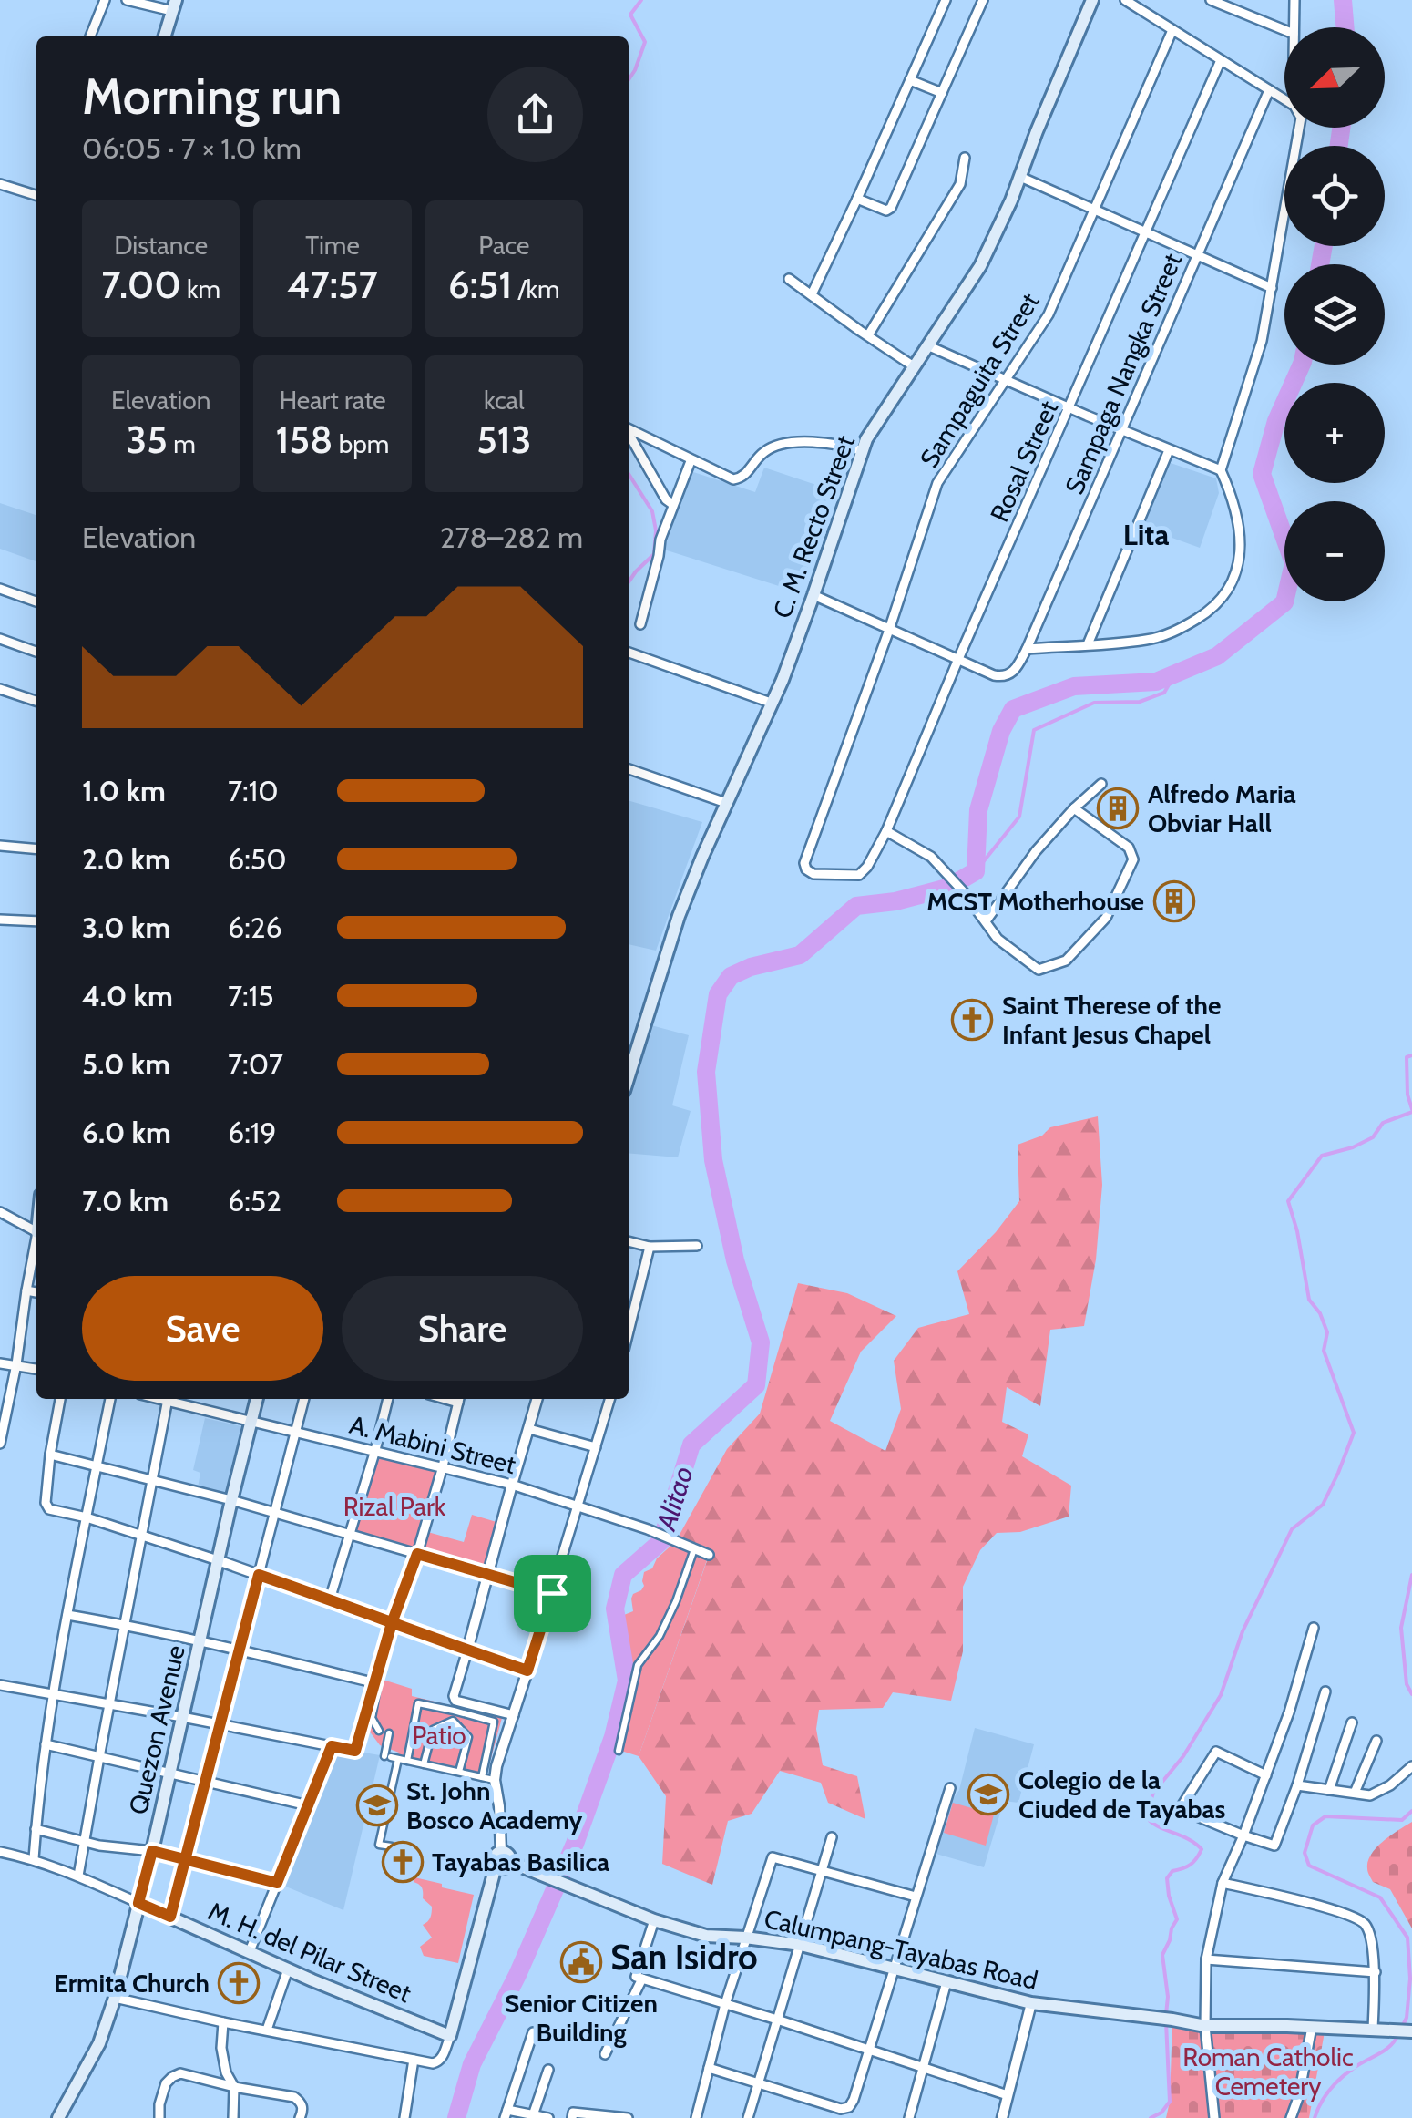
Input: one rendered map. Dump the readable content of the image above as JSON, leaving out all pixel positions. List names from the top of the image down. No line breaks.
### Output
{"streets":{"main road":["C. M. Recto Street","Quezon Avenue","Calumpang-Tayabas Road","M. H. del Pilar Street"],"street":["Sampaga Nangka Street","Sampaguita Street","Rosal Street","A. Mabini Street"]},"crossings":[["Sampaga Nangka Street","Rosal Street"],["Sampaguita Street","Rosal Street"],["A. Mabini Street","Quezon Avenue"],["Quezon Avenue","M. H. del Pilar Street"]],"districts":["Lita","San Isidro"],"water":["Alitao"],"parks":["Rizal Park","Patio","Roman Catholic Cemetery"],"places":{"building":["Alfredo Maria Obviar Hall","MCST Motherhouse"],"church":["Saint Therese of the Infant Jesus Chapel","Tayabas Basilica","Ermita Church"],"school or university":["Colegio de la Ciuded de Tayabas","St. John Bosco Academy"],"public building":["Senior Citizen Building"]},"north":"bottom left","page":{"map_buttons":["+","−"],"heading":["Morning run","06:05 · 7 × 1.0 km"],"stats":[["Distance","7.00 km"],["Time","47:57"],["Pace","6:51 /km"],["Elevation","35 m"],["Heart rate","158 bpm"],["kcal","513"]],"chart":["Elevation","278–282 m"],"list":[{"name":"1.0 km","note":"7:10"},{"name":"2.0 km","note":"6:50"},{"name":"3.0 km","note":"6:26"},{"name":"4.0 km","note":"7:15"},{"name":"5.0 km","note":"7:07"},{"name":"6.0 km","note":"6:19"},{"name":"7.0 km","note":"6:52"}],"buttons":["Save","Share"]}}
